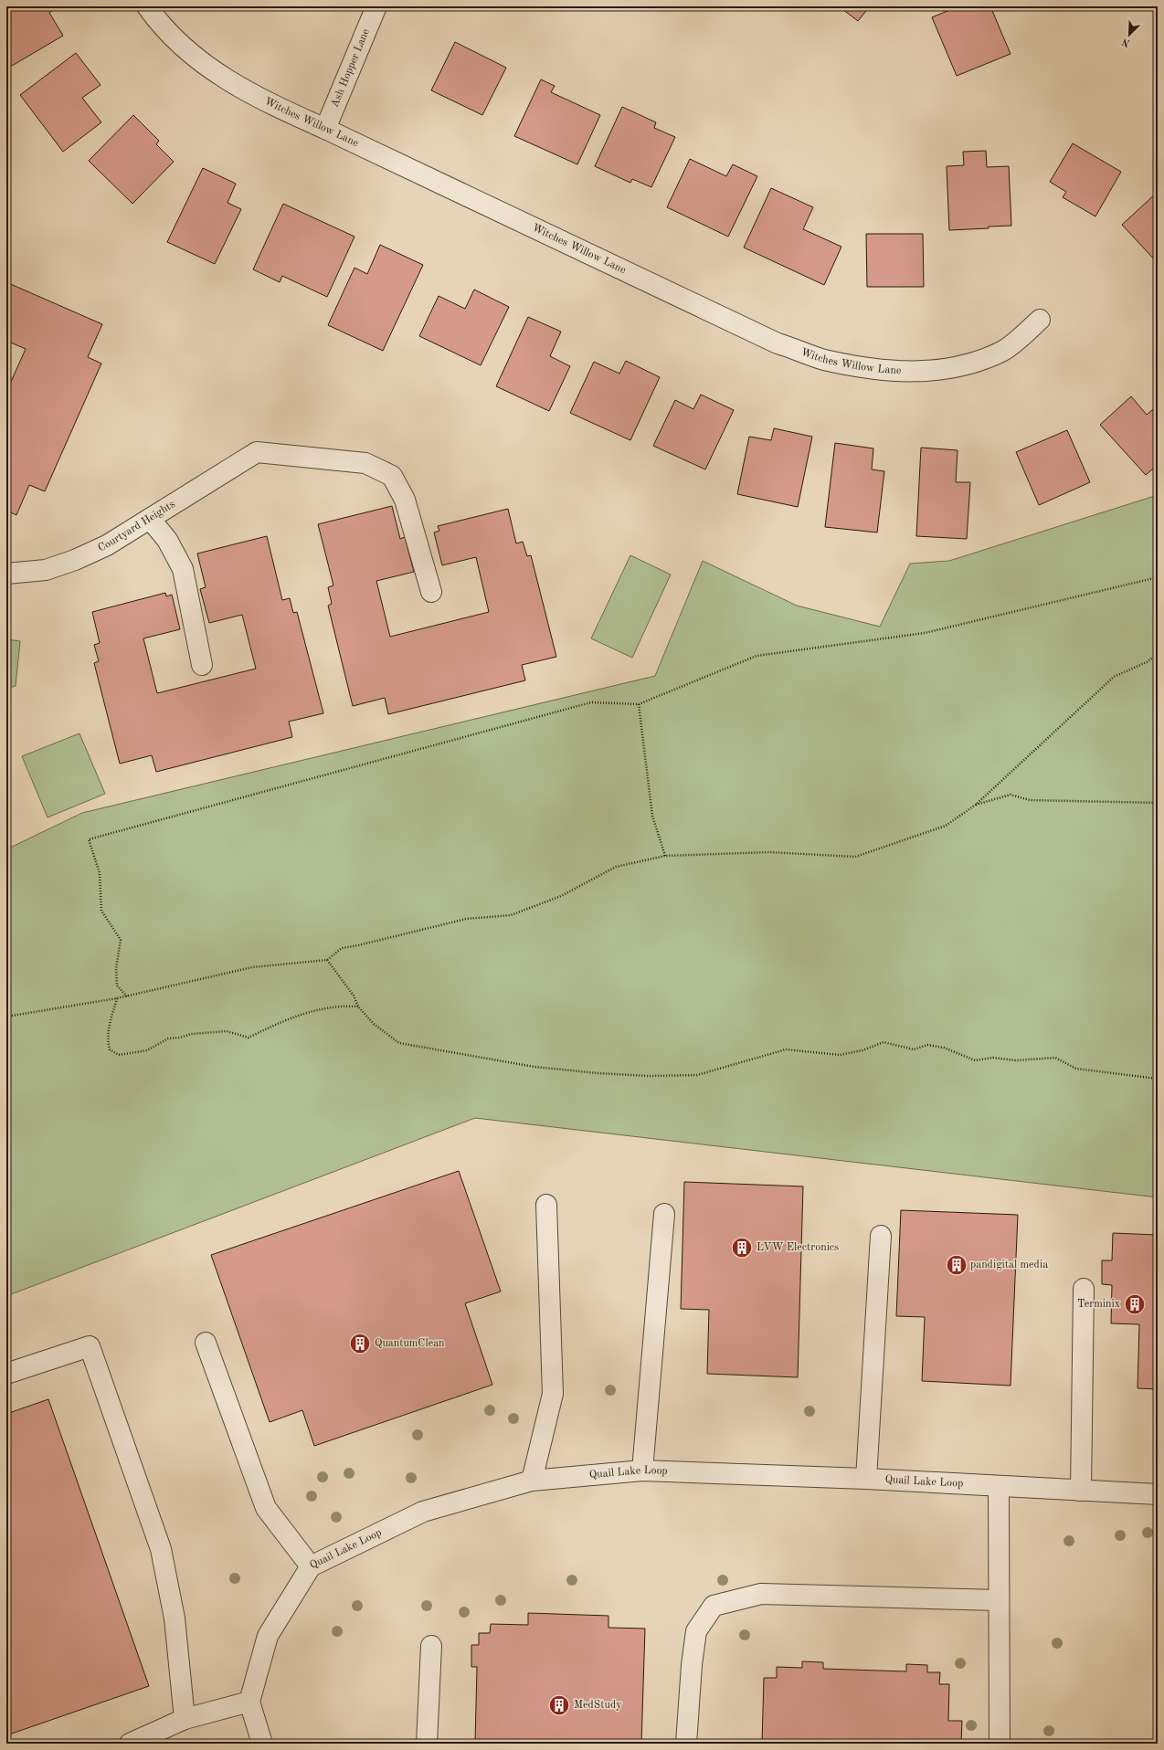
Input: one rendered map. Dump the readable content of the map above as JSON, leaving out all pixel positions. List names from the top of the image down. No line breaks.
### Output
{"streets":{"street":["Ash Hopper Lane","Witches Willow Lane","Courtyard Heights","Quail Lake Loop"]},"crossings":[["Ash Hopper Lane","Witches Willow Lane"]],"places":{"building":["LVW Electronics","pandigital media","Terminix","QuantumClean","MedStudy"]},"north":"bottom left"}
